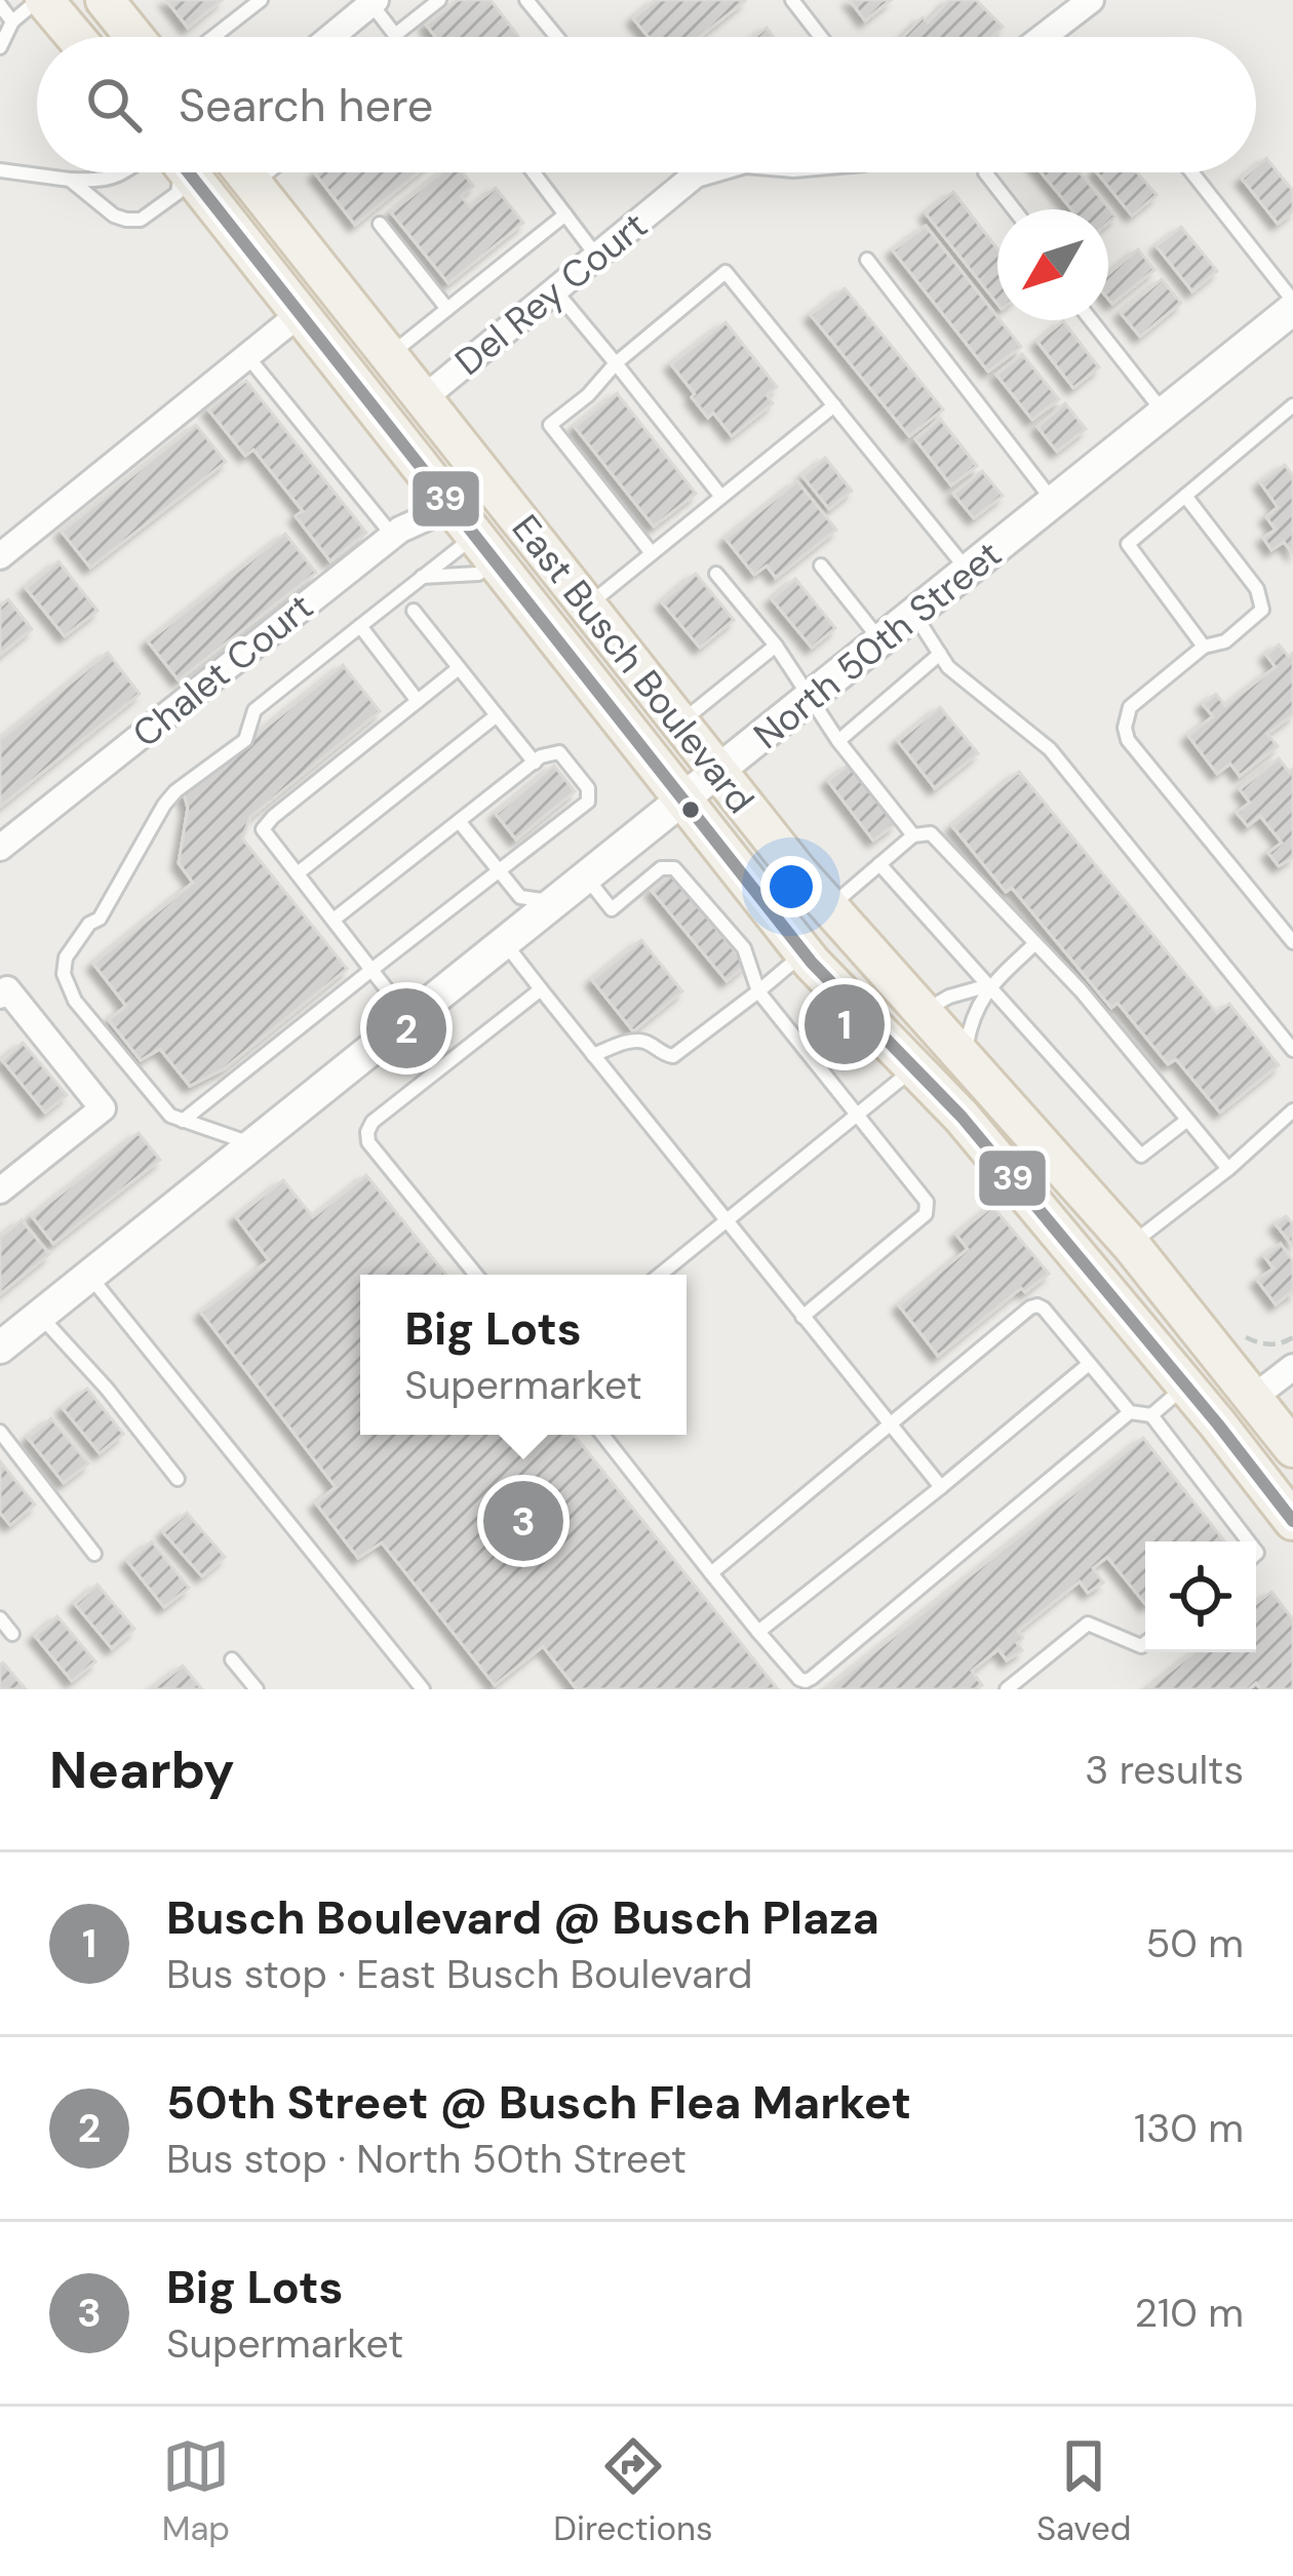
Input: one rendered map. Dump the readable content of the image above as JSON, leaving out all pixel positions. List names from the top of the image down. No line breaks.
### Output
{"streets":{"main road":["East Busch Boulevard"],"street":["Del Rey Court","North 50th Street","Chalet Court"]},"crossings":[["Del Rey Court","East Busch Boulevard"],["North 50th Street","East Busch Boulevard"],["East Busch Boulevard","Chalet Court"]],"lines":["transit line 39"],"north":"bottom left","page":{"search":"Search here","pins":["1","2","3"],"popup":["Big Lots","Supermarket"],"heading":["Nearby","3 results"],"list":[{"mark":"1","name":"Busch Boulevard @ Busch Plaza","note":"Bus stop · East Busch Boulevard","value":"50 m"},{"mark":"2","name":"50th Street @ Busch Flea Market","note":"Bus stop · North 50th Street","value":"130 m"},{"mark":"3","name":"Big Lots","note":"Supermarket","value":"210 m"}],"nav":["Map","Directions","Saved"]}}
